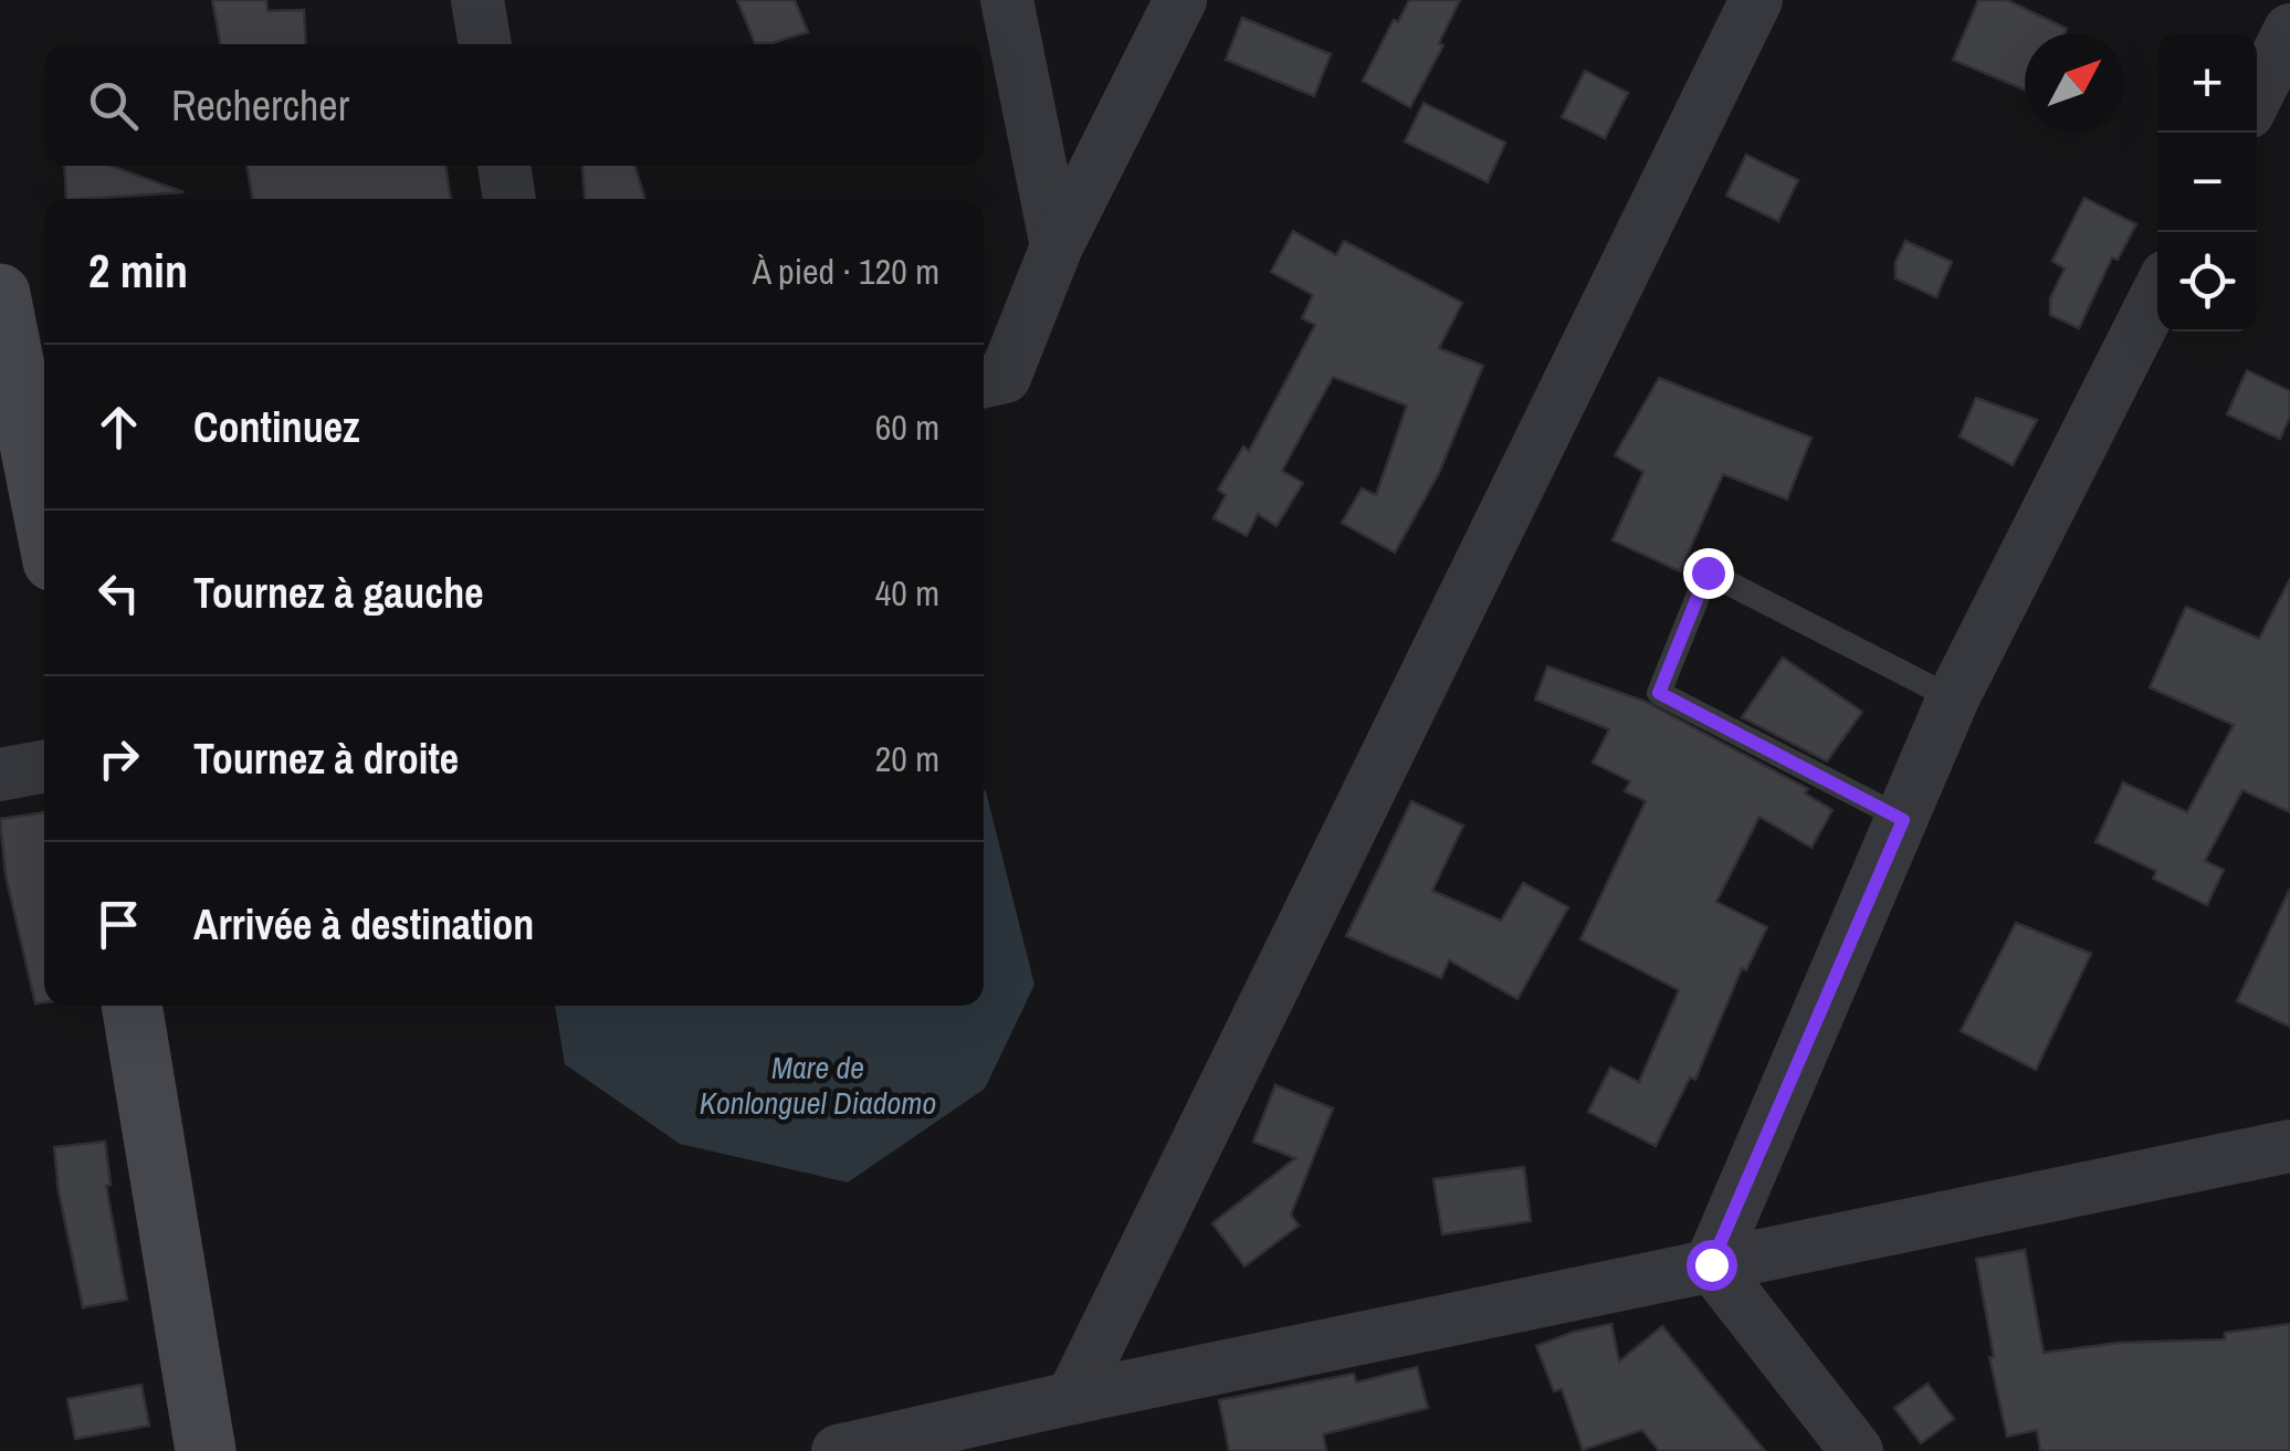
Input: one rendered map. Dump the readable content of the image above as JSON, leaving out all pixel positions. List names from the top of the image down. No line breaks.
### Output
{"water":["Mare de Konlonguel Diadomo"],"north":"top right","page":{"map_buttons":["+","−"],"search":"Rechercher","heading":["2 min","À pied · 120 m"],"list":[["Continuez","60 m"],["Tournez à gauche","40 m"],["Tournez à droite","20 m"],"Arrivée à destination"]}}
